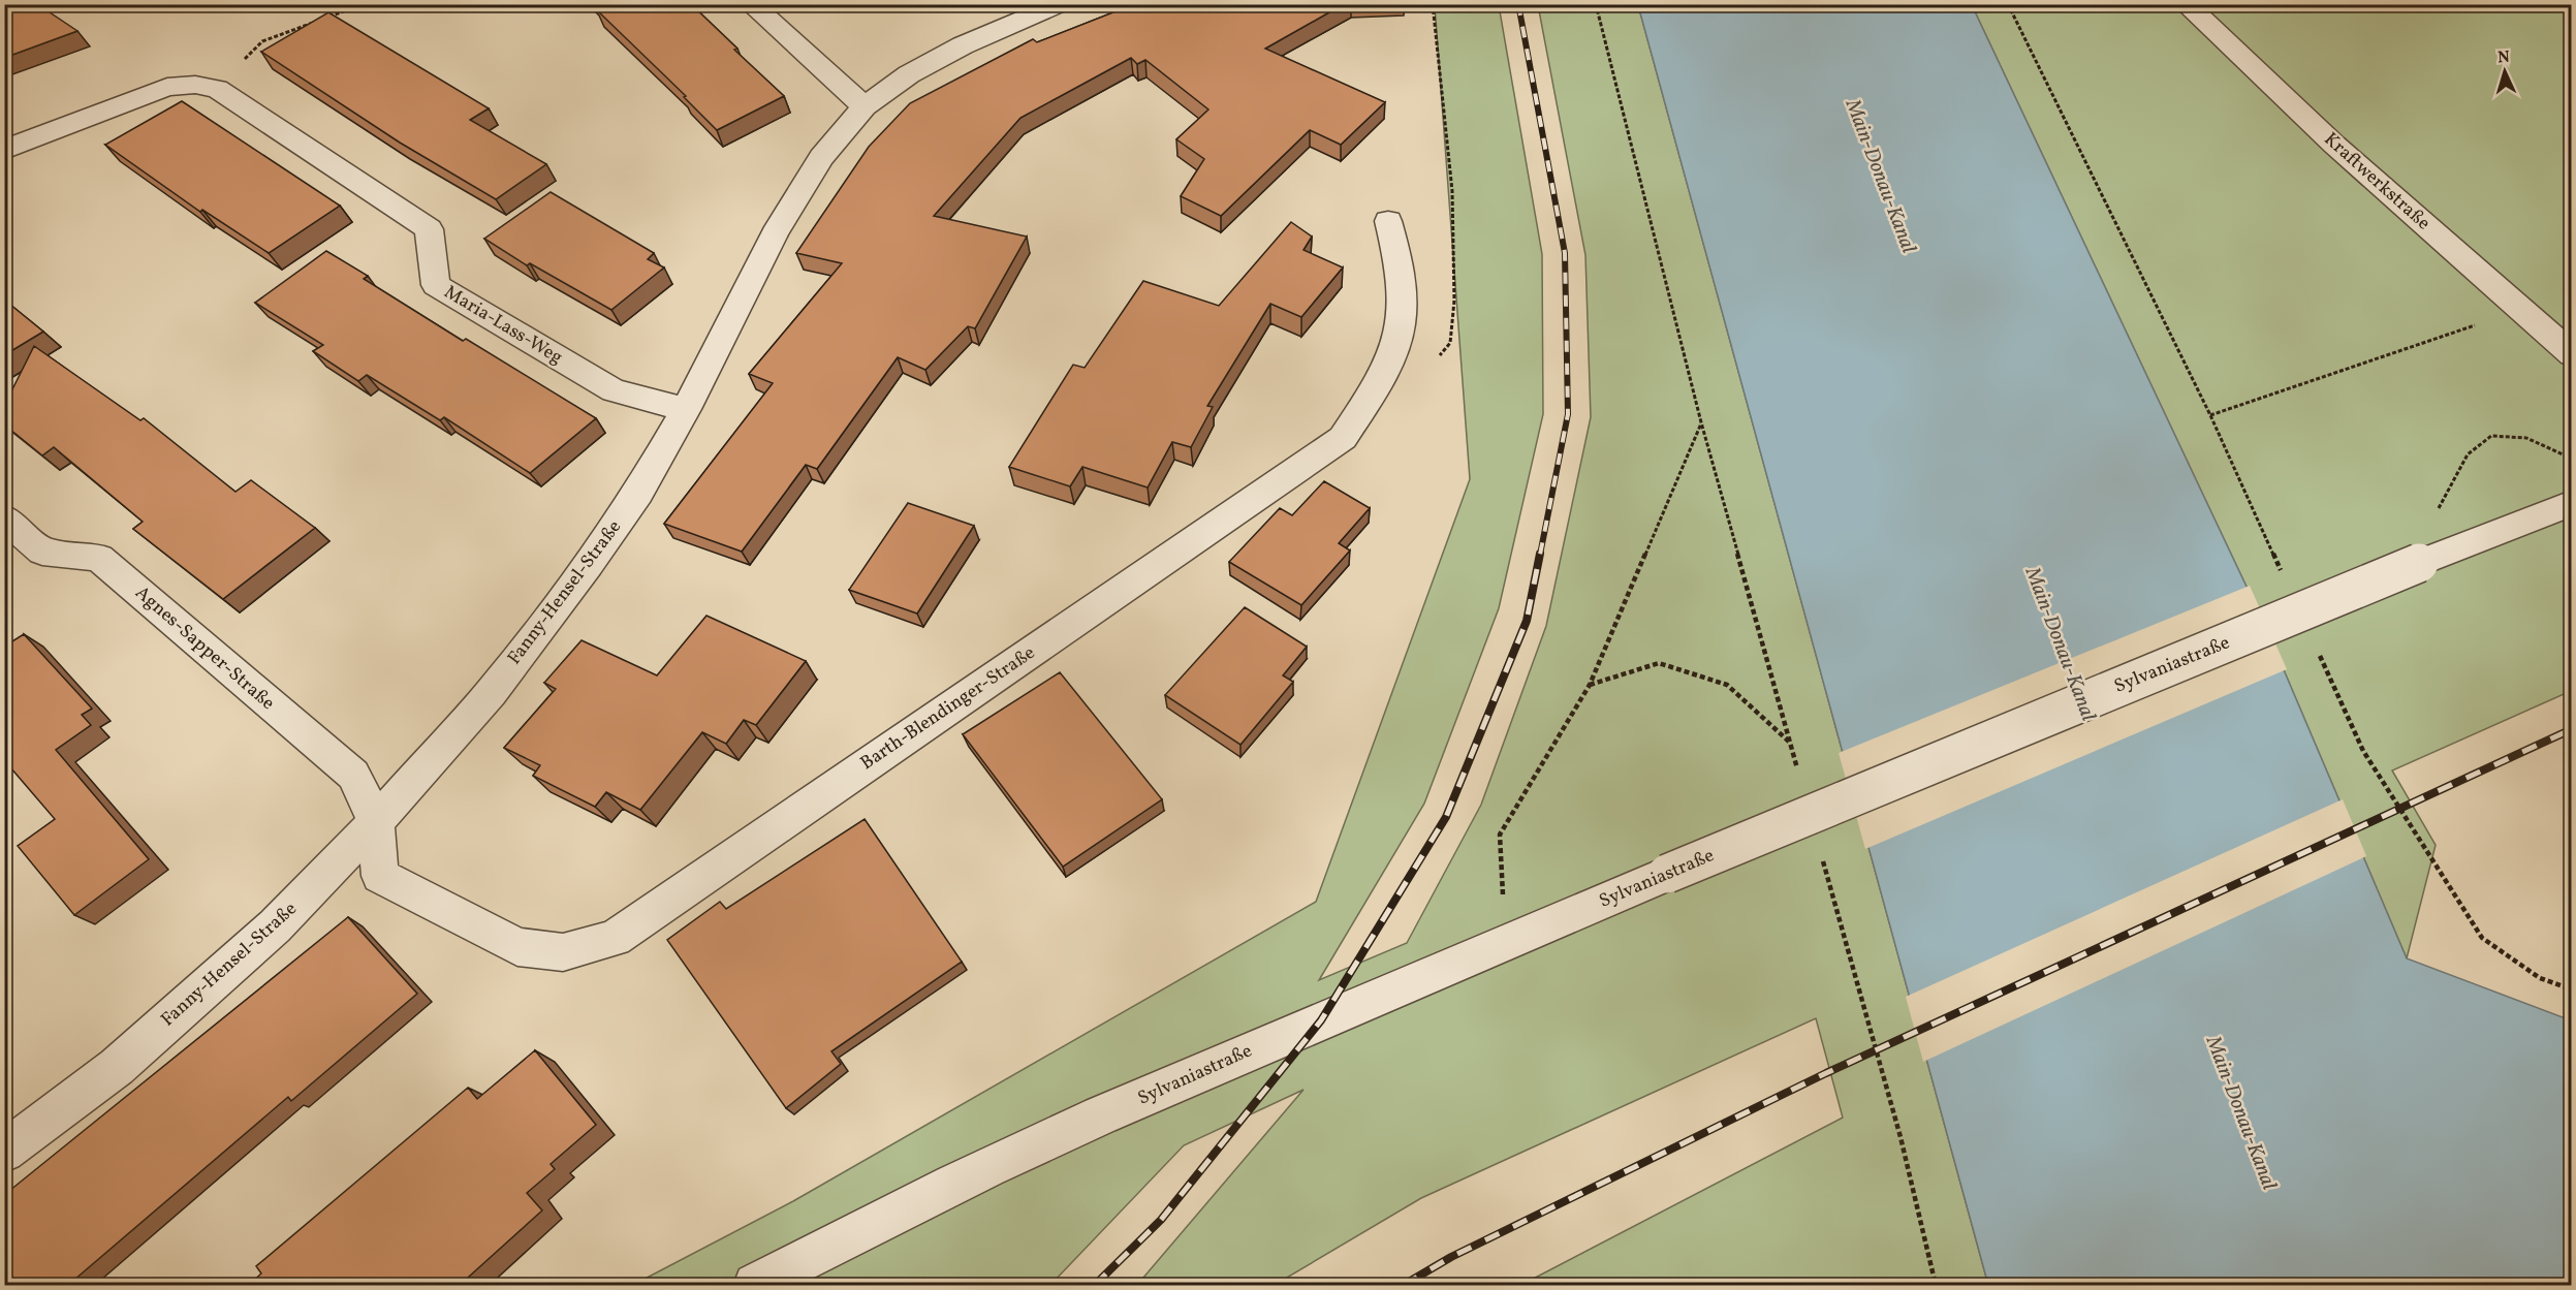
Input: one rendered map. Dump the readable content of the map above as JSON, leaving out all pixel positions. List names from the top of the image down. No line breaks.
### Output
{"streets":{"street":["Kraftwerkstraße","Maria-Lass-Weg","Fanny-Hensel-Straße","Agnes-Sapper-Straße","Sylvaniastraße","Barth-Blendinger-Straße"]},"crossings":[["Maria-Lass-Weg","Fanny-Hensel-Straße"],["Fanny-Hensel-Straße","Agnes-Sapper-Straße"],["Fanny-Hensel-Straße","Barth-Blendinger-Straße"],["Agnes-Sapper-Straße","Barth-Blendinger-Straße"]],"water":["Main-Donau-Kanal"],"north":"top"}
